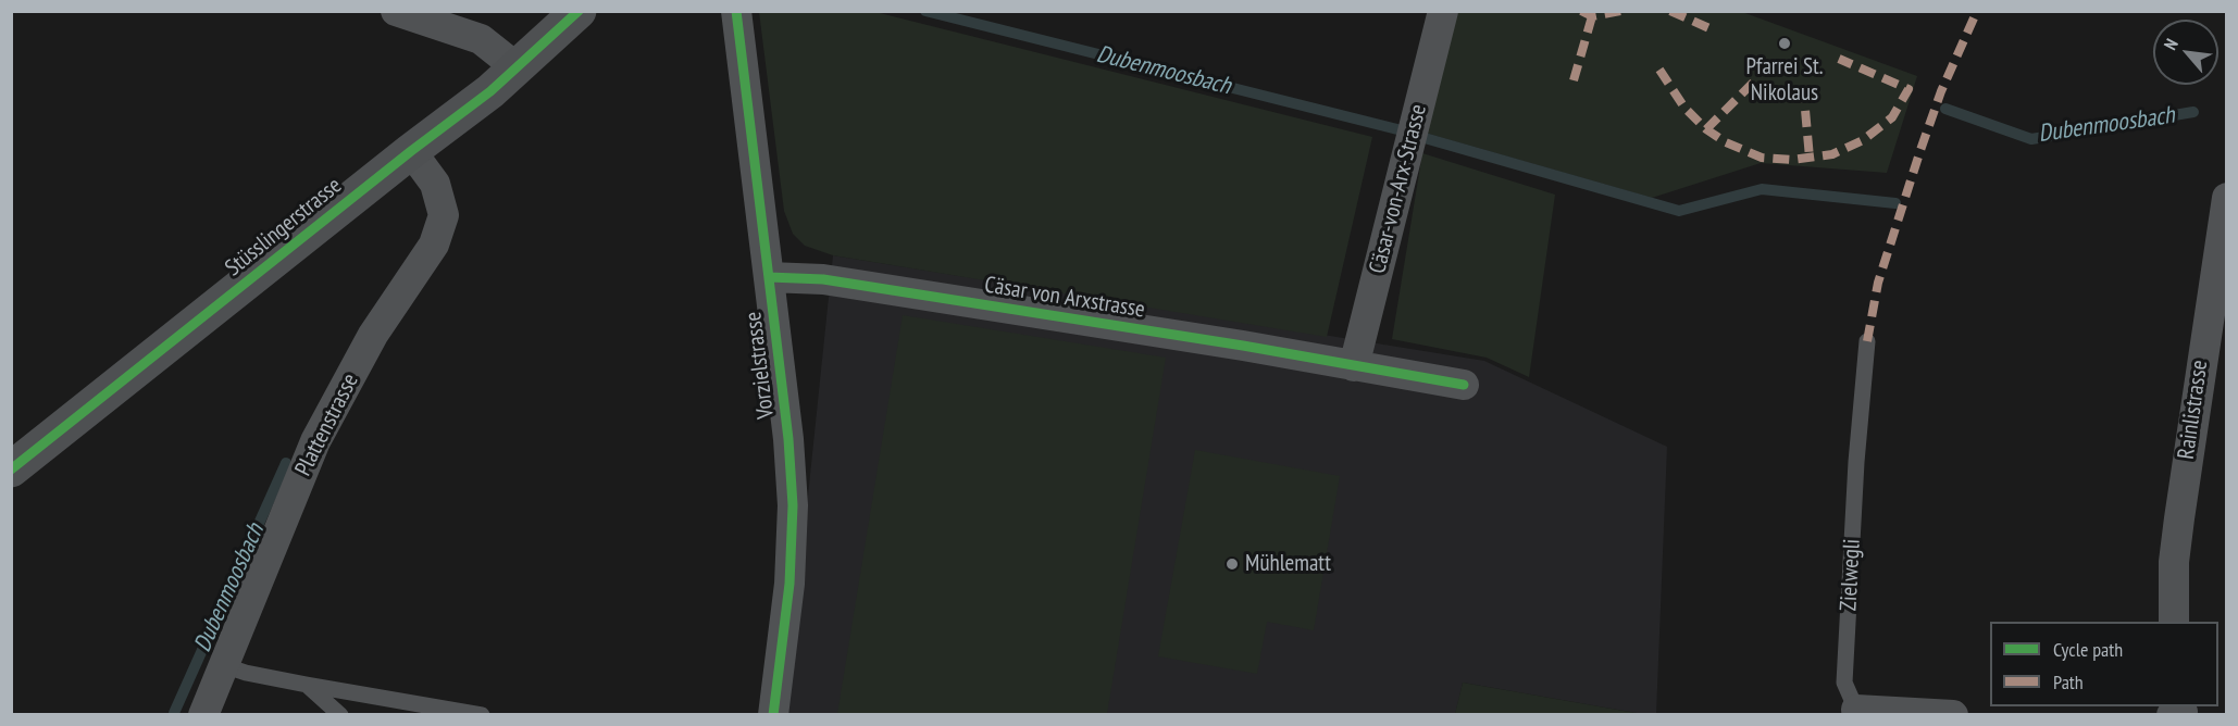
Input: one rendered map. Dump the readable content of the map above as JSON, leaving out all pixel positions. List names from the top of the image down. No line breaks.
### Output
{"streets":{"street":["Cäsar-von-Arx-Strasse","Stüsslingerstrasse","Cäsar von Arxstrasse","Vorzielstrasse","Rainlistrasse","Plattenstrasse","Zielwegli"]},"crossings":[["Cäsar-von-Arx-Strasse","Cäsar von Arxstrasse"],["Stüsslingerstrasse","Plattenstrasse"],["Cäsar von Arxstrasse","Vorzielstrasse"]],"water":["Dubenmoosbach"],"places":["Pfarrei St. Nikolaus","Mühlematt"],"legend":["Cycle path","Path"],"north":"top left"}
